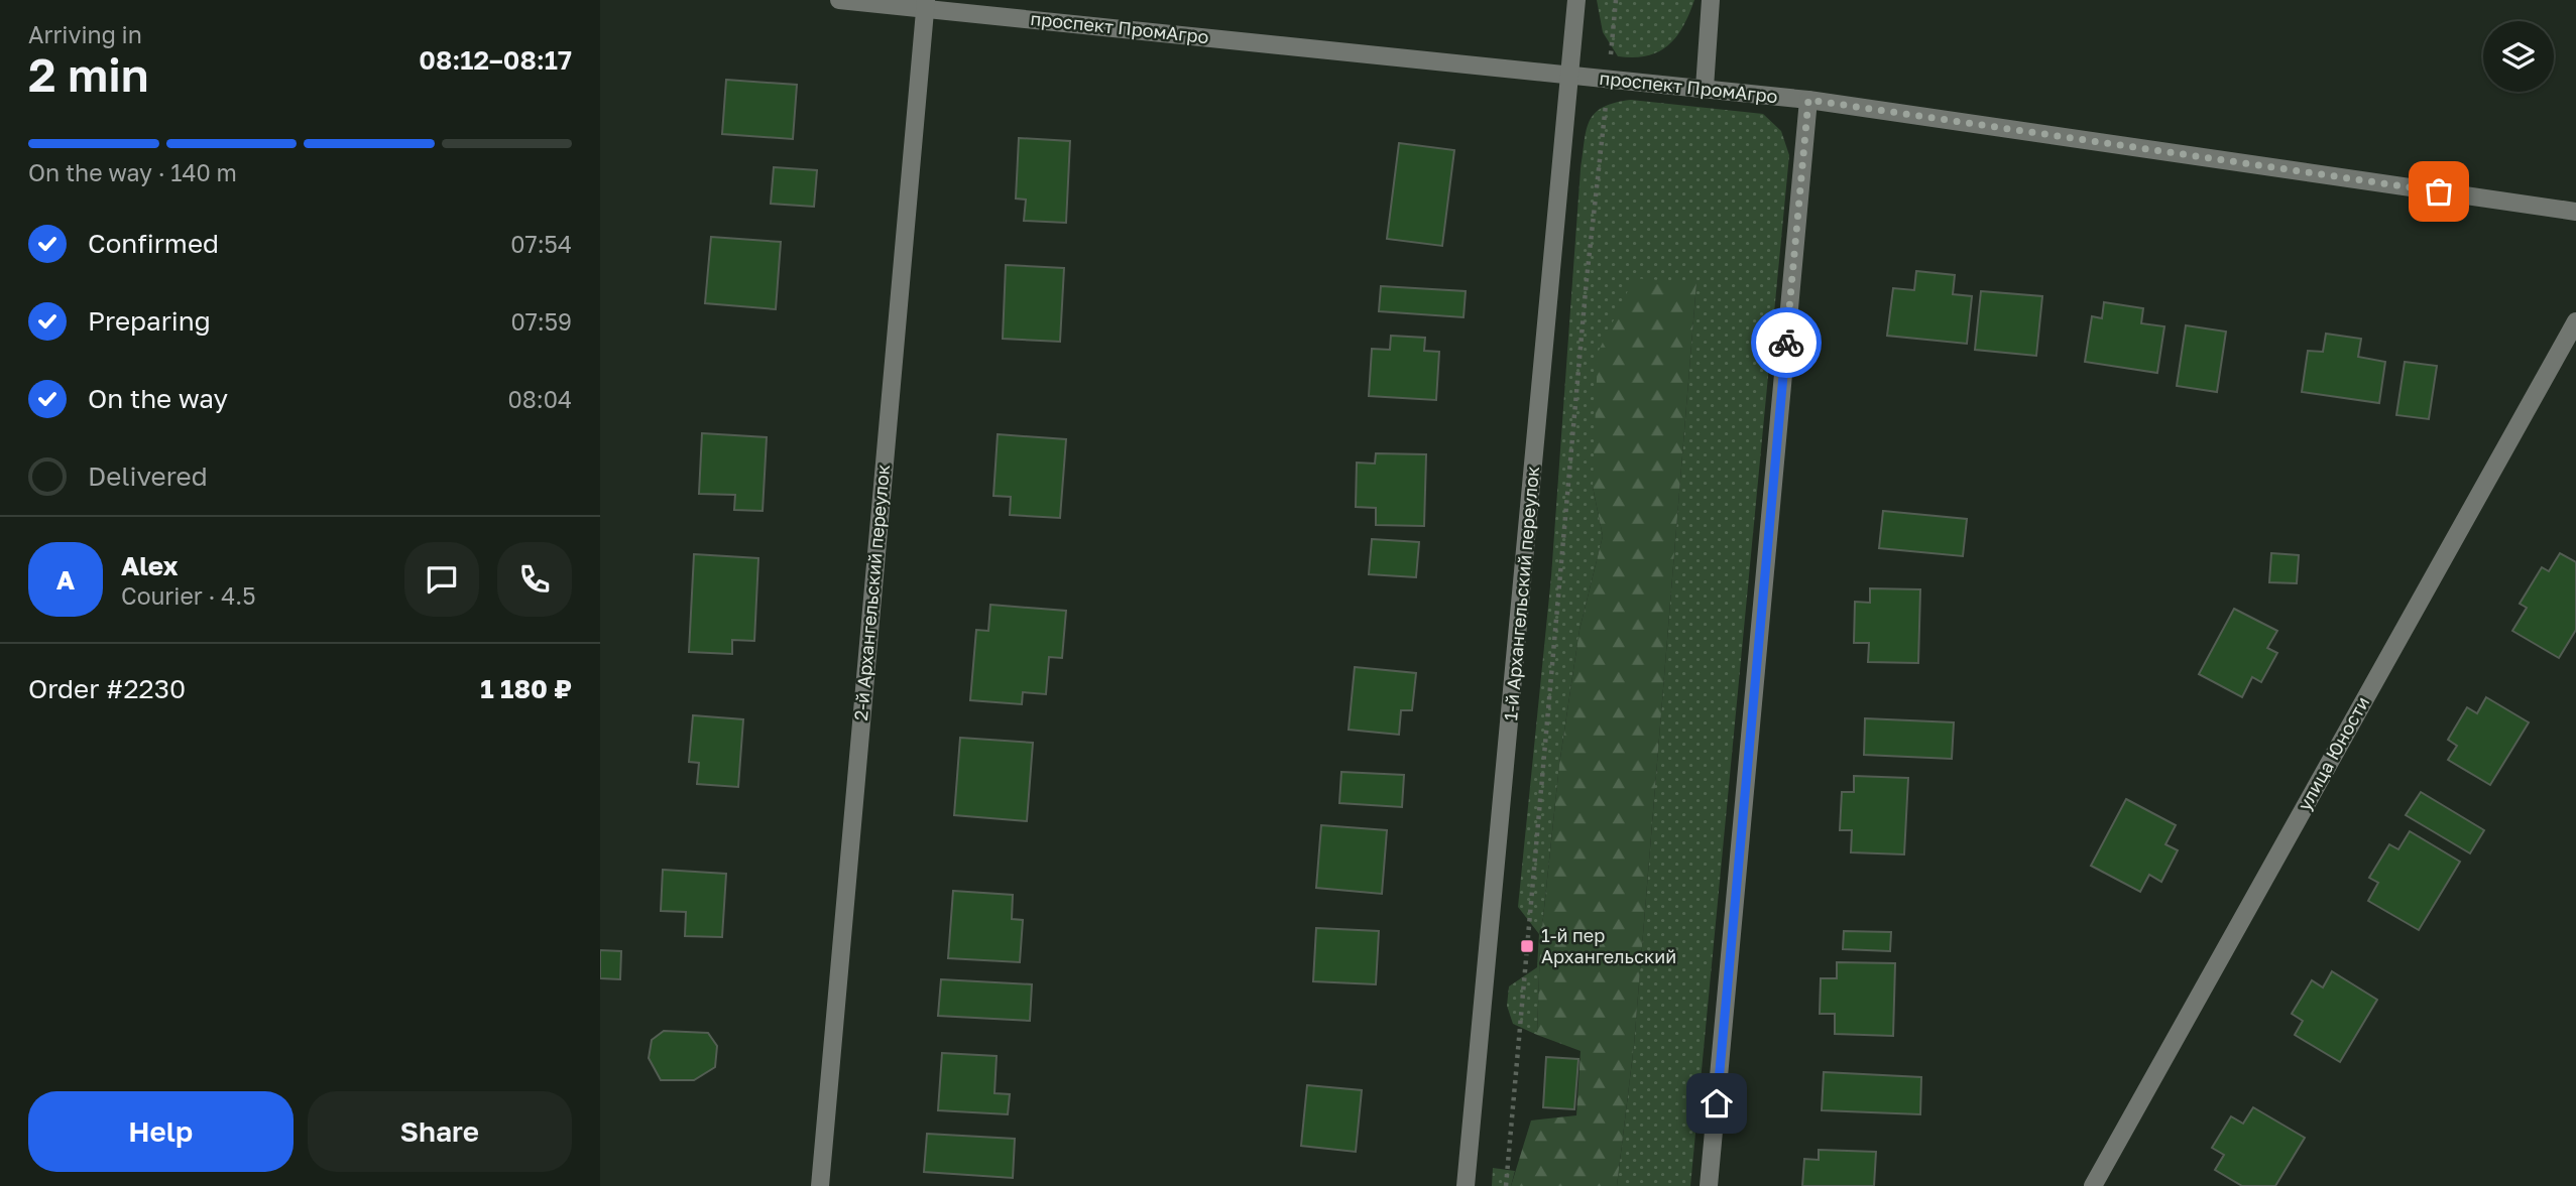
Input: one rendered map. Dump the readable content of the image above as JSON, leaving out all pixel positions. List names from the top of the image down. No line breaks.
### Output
{"streets":{"street":["проспект ПромАгро","2-й Архангельский переулок","1-й Архангельский переулок","улица Юности"]},"crossings":[["проспект ПромАгро","2-й Архангельский переулок"],["проспект ПромАгро","1-й Архангельский переулок"]],"places":{"transit":["1-й пер Архангельский"]},"page":{"heading":["2 min","Arriving in","08:12–08:17"],"panel":["Alex","Courier · 4.5","Order #2230","1 180 ₽"],"bar":"On the way · 140 m","list":[["Confirmed","07:54"],["Preparing","07:59"],["On the way","08:04"],"Delivered"],"round":"A","buttons":["Help","Share"]}}
